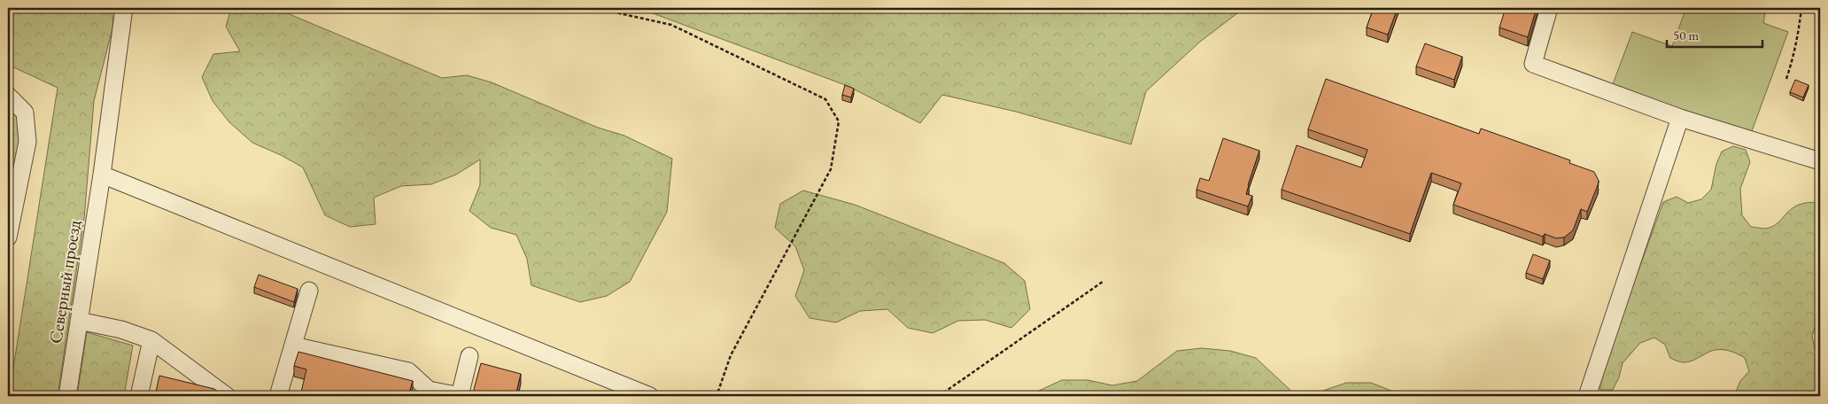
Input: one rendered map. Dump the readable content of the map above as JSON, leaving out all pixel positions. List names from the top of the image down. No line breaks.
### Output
{"streets":{"street":["Северный проезд"]},"scale_bar":"50 m"}
